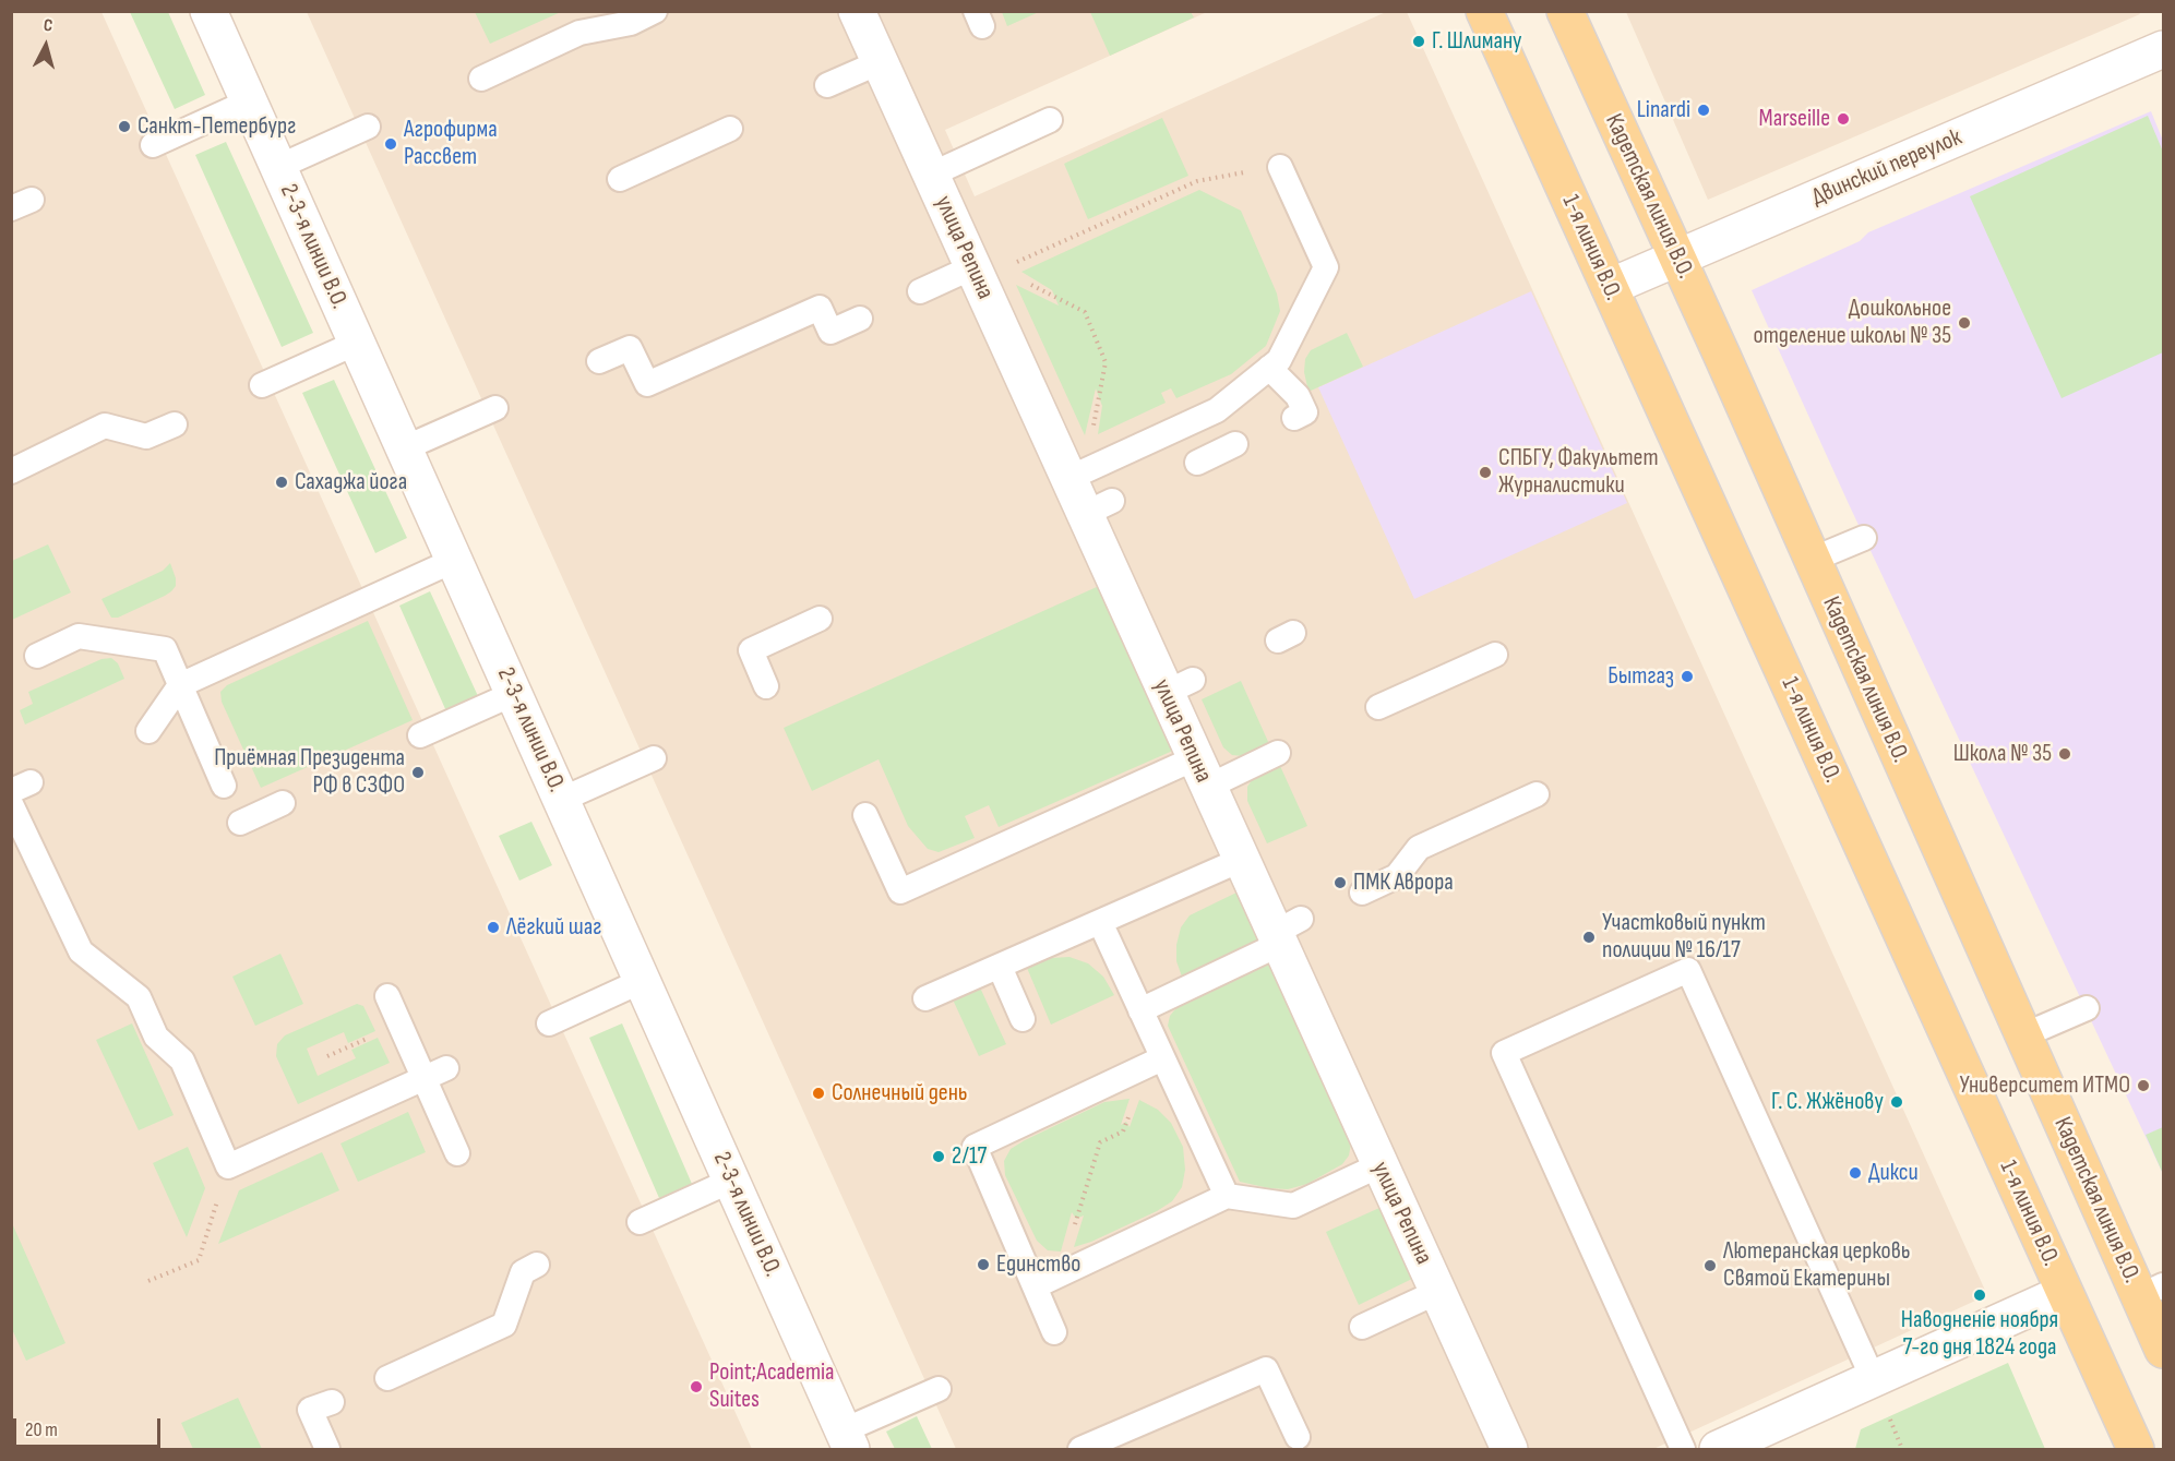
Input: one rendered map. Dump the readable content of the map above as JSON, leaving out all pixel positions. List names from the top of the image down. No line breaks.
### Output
{"streets":{"main road":["Кадетская линия В.О.","1-я линия В.О."],"street":["Двинский переулок","2-3-я линии В.О.","улица Репина"]},"crossings":[["Двинский переулок","Кадетская линия В.О."],["Двинский переулок","1-я линия В.О."]],"places":["Г. Шлиману","Linardi","Marseille","Санкт-Петербург","Агрофирма Рассвет","Дошкольное отделение школы № 35","СПБГУ, Факультет Журналистики","Сахаджа йога","Бытгаз","Школа № 35","Приёмная Президента РФ в СЗФО","ПМК Аврора","Лёгкий шаг","Участковый пункт полиции № 16/17","Университет ИТМО","Солнечный день","Г. С. Жжёнову","2/17","Дикси","Единство","Лютеранская церковь Святой Екатерины","Наводненiе ноября 7-го дня 1824 года","Point;Academia Suites"],"scale_bar":"20 m","north":"top"}
